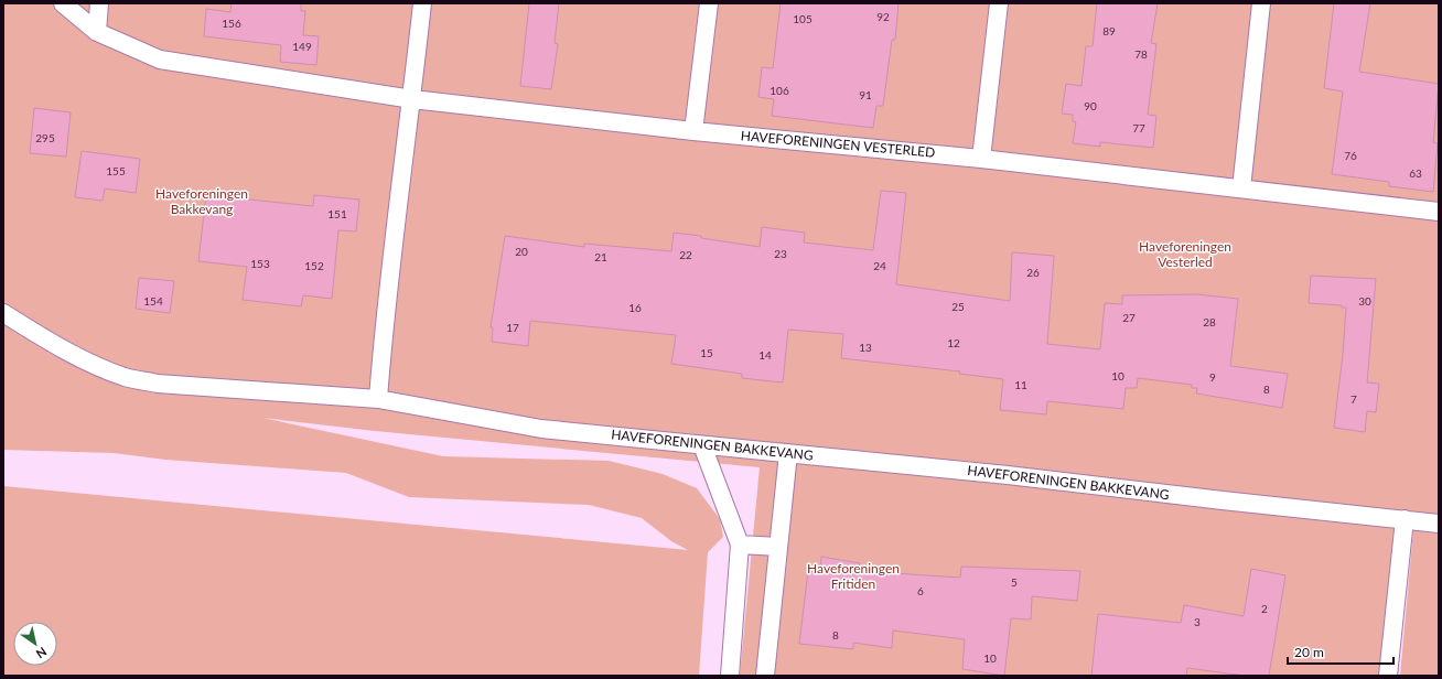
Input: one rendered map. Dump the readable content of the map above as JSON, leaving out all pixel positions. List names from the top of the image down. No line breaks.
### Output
{"streets":{"lane":["HAVEFORENINGEN VESTERLED","HAVEFORENINGEN BAKKEVANG"]},"parks":["Haveforeningen Bakkevang","Haveforeningen Vesterled","Haveforeningen Fritiden"],"house_numbers":["92","105","156","89","149","78","106","91","90","77","295","76","155","63","151","20","23","22","21","153","152","24","26","154","30","25","16","27","28","17","12","13","15","14","10","9","11","8","7","5","6","2","3","8","10"],"scale_bar":"20 m","north":"bottom right"}
